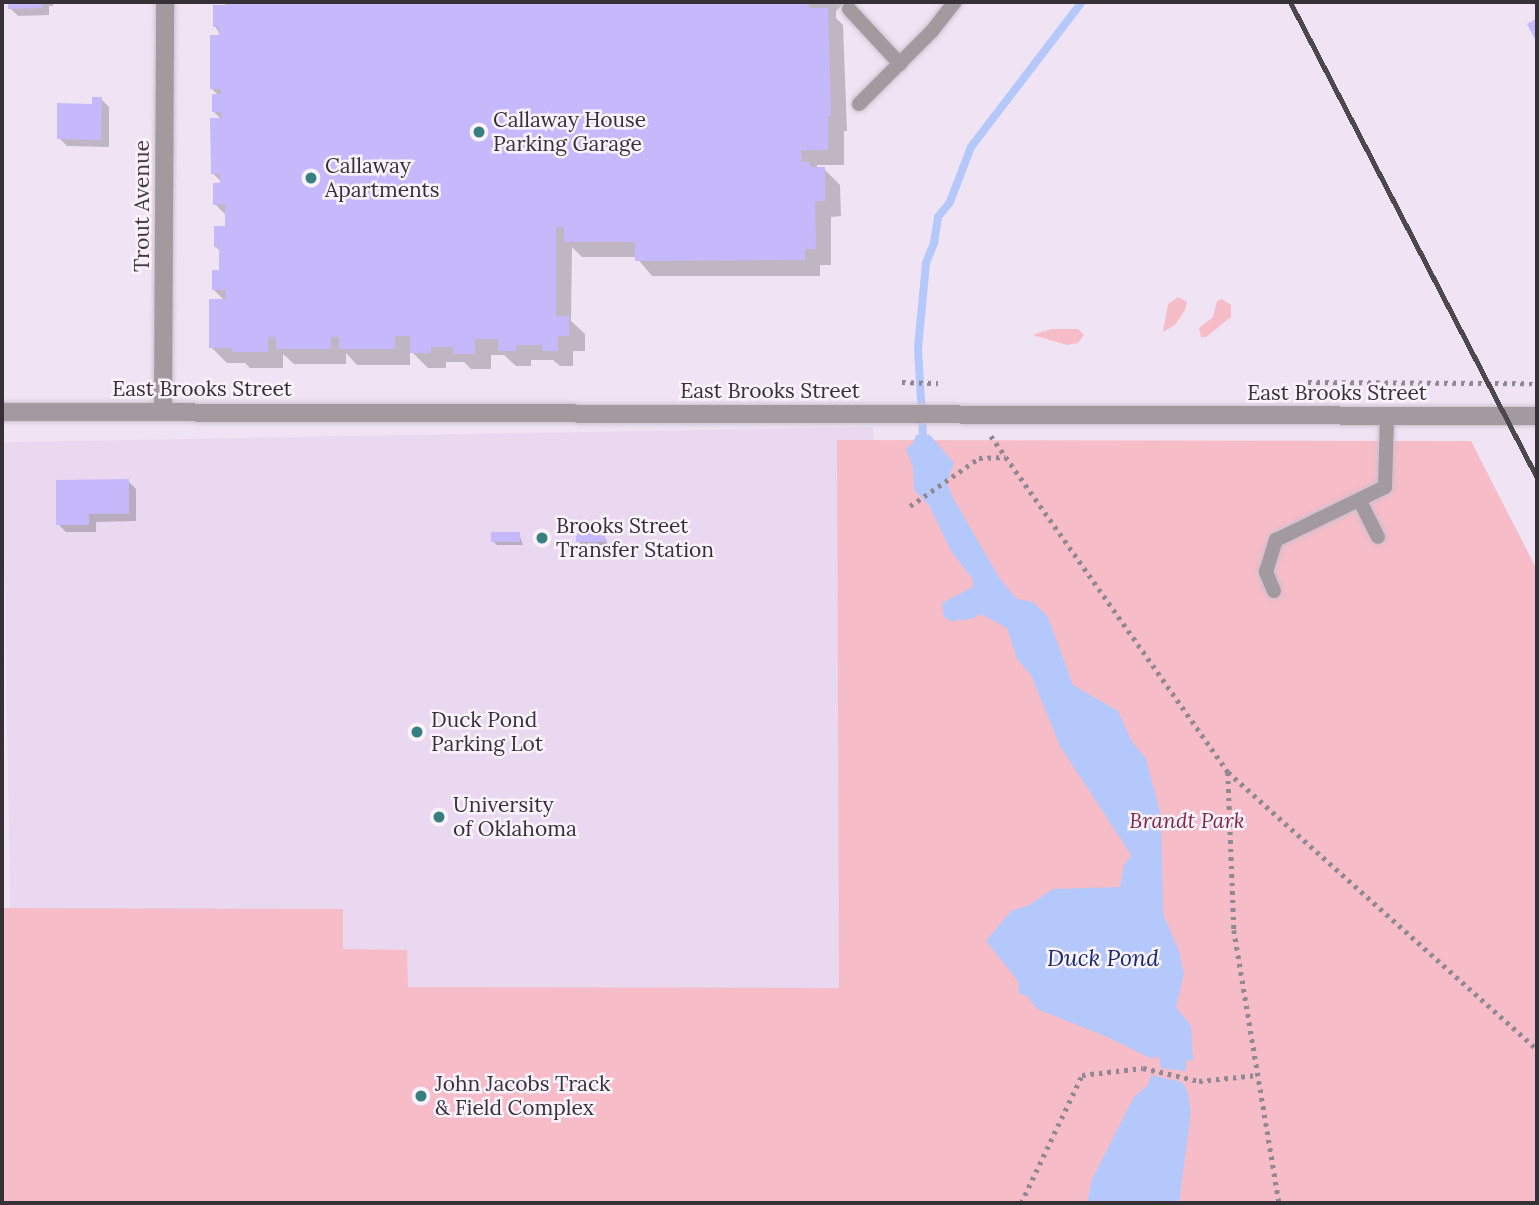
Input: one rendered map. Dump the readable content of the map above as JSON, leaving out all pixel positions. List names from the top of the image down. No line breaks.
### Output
{"streets":{"street":["Trout Avenue","East Brooks Street"]},"crossings":[["Trout Avenue","East Brooks Street"]],"water":["Duck Pond"],"parks":["Brandt Park"],"places":["Callaway House Parking Garage","Callaway Apartments","Brooks Street Transfer Station","Duck Pond Parking Lot","University of Oklahoma","John Jacobs Track & Field Complex"]}
